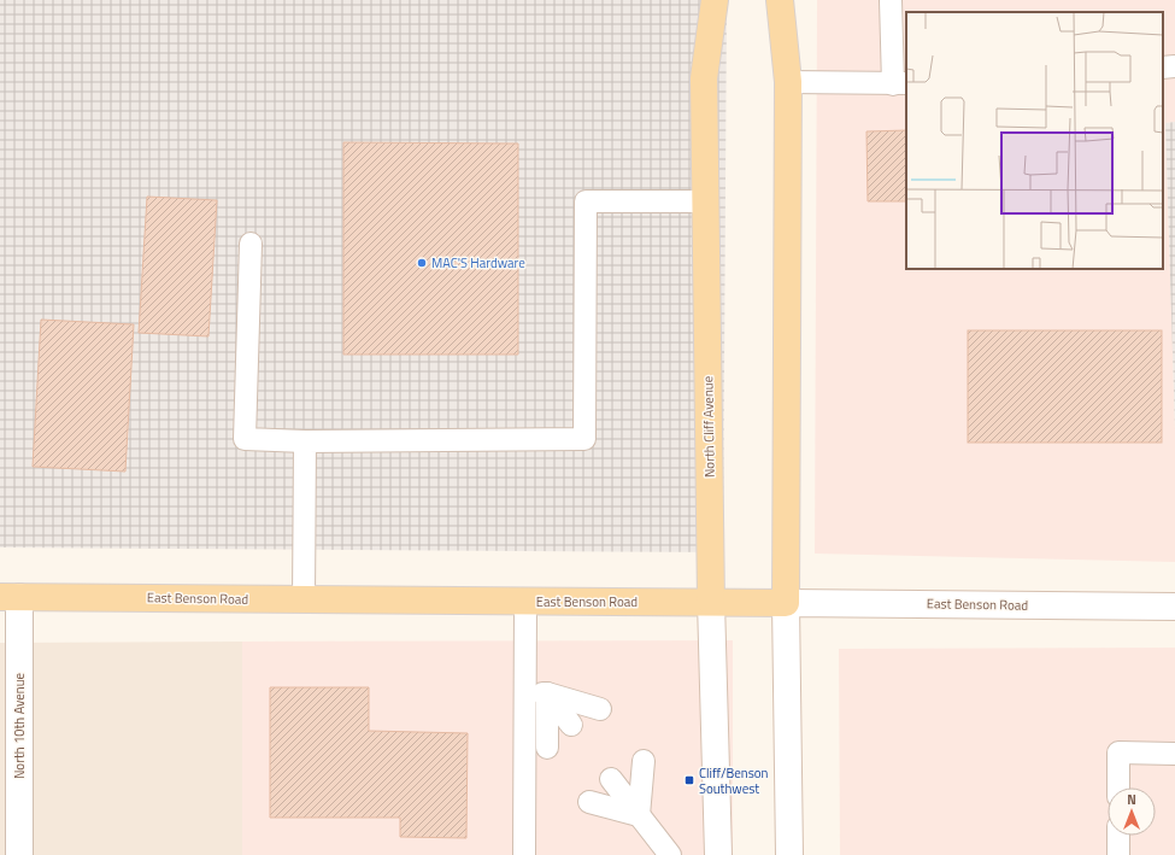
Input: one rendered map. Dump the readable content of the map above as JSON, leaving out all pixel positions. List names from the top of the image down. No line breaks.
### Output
{"streets":{"main road":["North Cliff Avenue","East Benson Road","North 10th Avenue"]},"crossings":[["North Cliff Avenue","East Benson Road"],["East Benson Road","North 10th Avenue"]],"places":{"other":["MAC'S Hardware"],"transit":["Cliff/Benson Southwest"]},"north":"top"}
